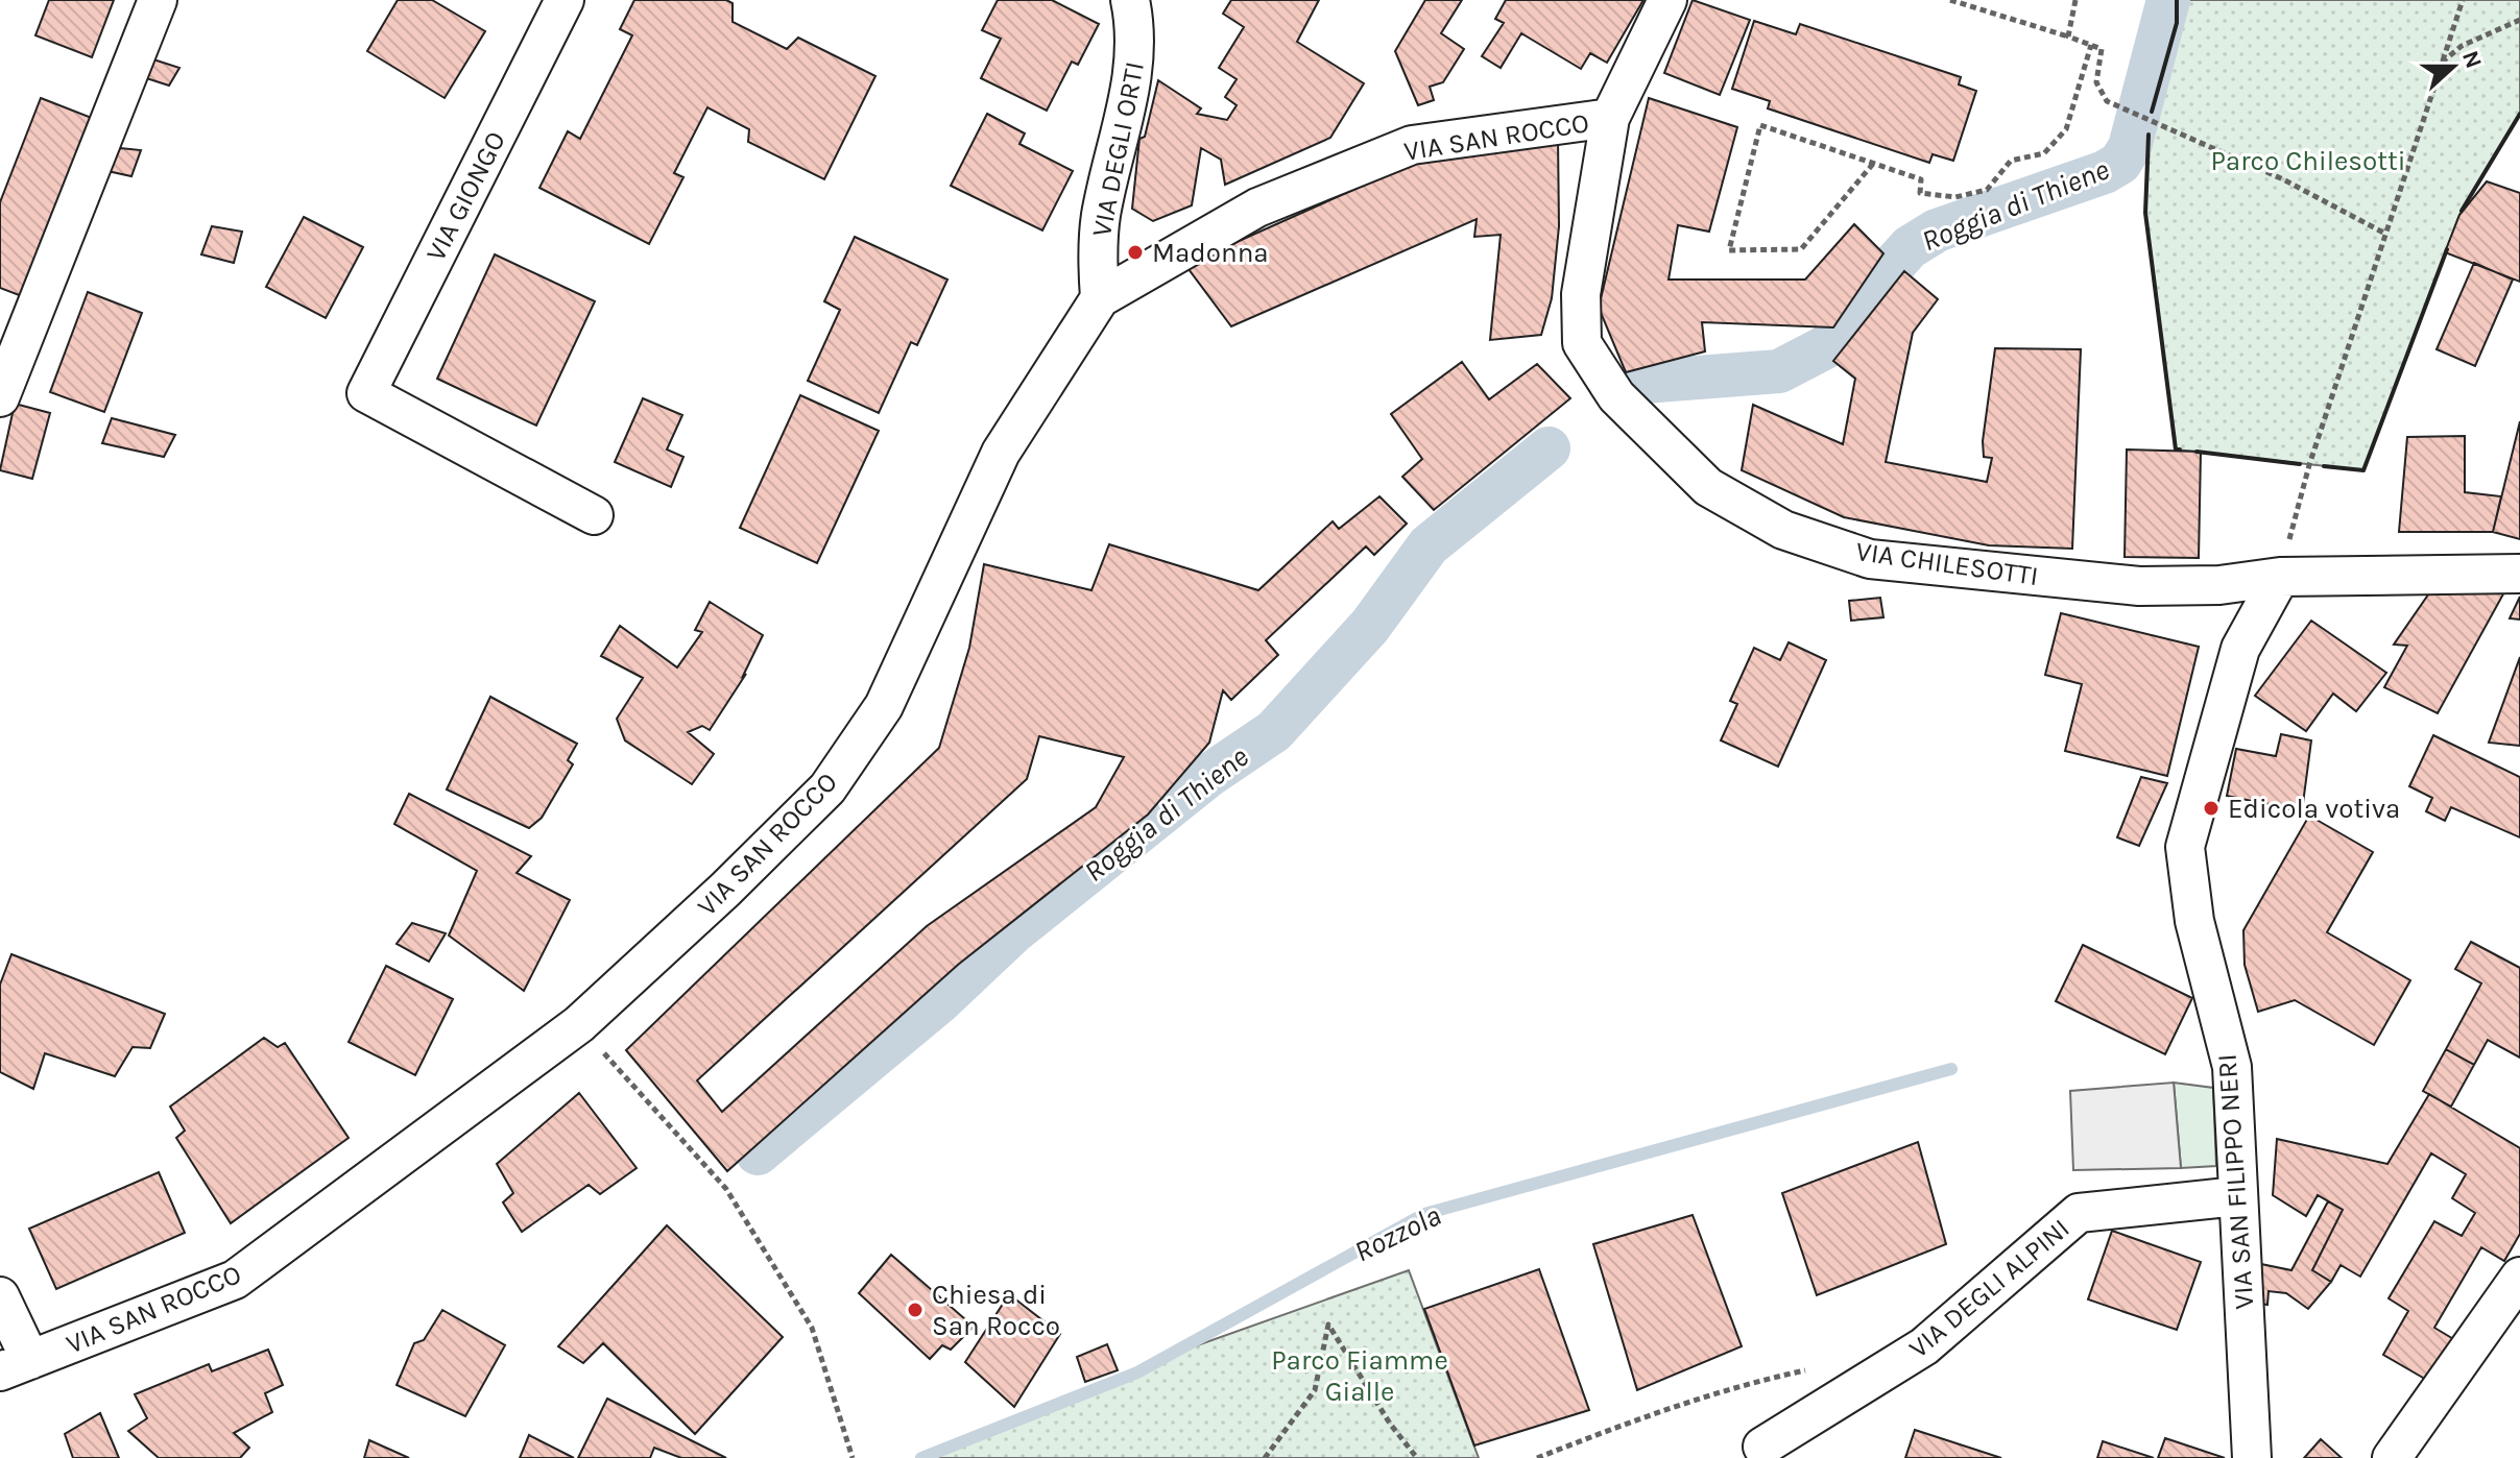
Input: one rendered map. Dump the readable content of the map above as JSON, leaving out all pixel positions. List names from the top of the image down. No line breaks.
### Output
{"streets":{"street":["VIA SAN ROCCO","VIA DEGLI ORTI","VIA GIONGO","VIA CHILESOTTI","VIA SAN FILIPPO NERI","VIA DEGLI ALPINI"]},"crossings":[["VIA SAN ROCCO","VIA DEGLI ORTI"],["VIA SAN ROCCO","VIA CHILESOTTI"],["VIA CHILESOTTI","VIA SAN FILIPPO NERI"],["VIA SAN FILIPPO NERI","VIA DEGLI ALPINI"]],"water":["Roggia di Thiene","Rozzola"],"parks":["Parco Chilesotti","Parco Fiamme Gialle"],"places":["Madonna","Edicola votiva","Chiesa di San Rocco"],"north":"right"}
